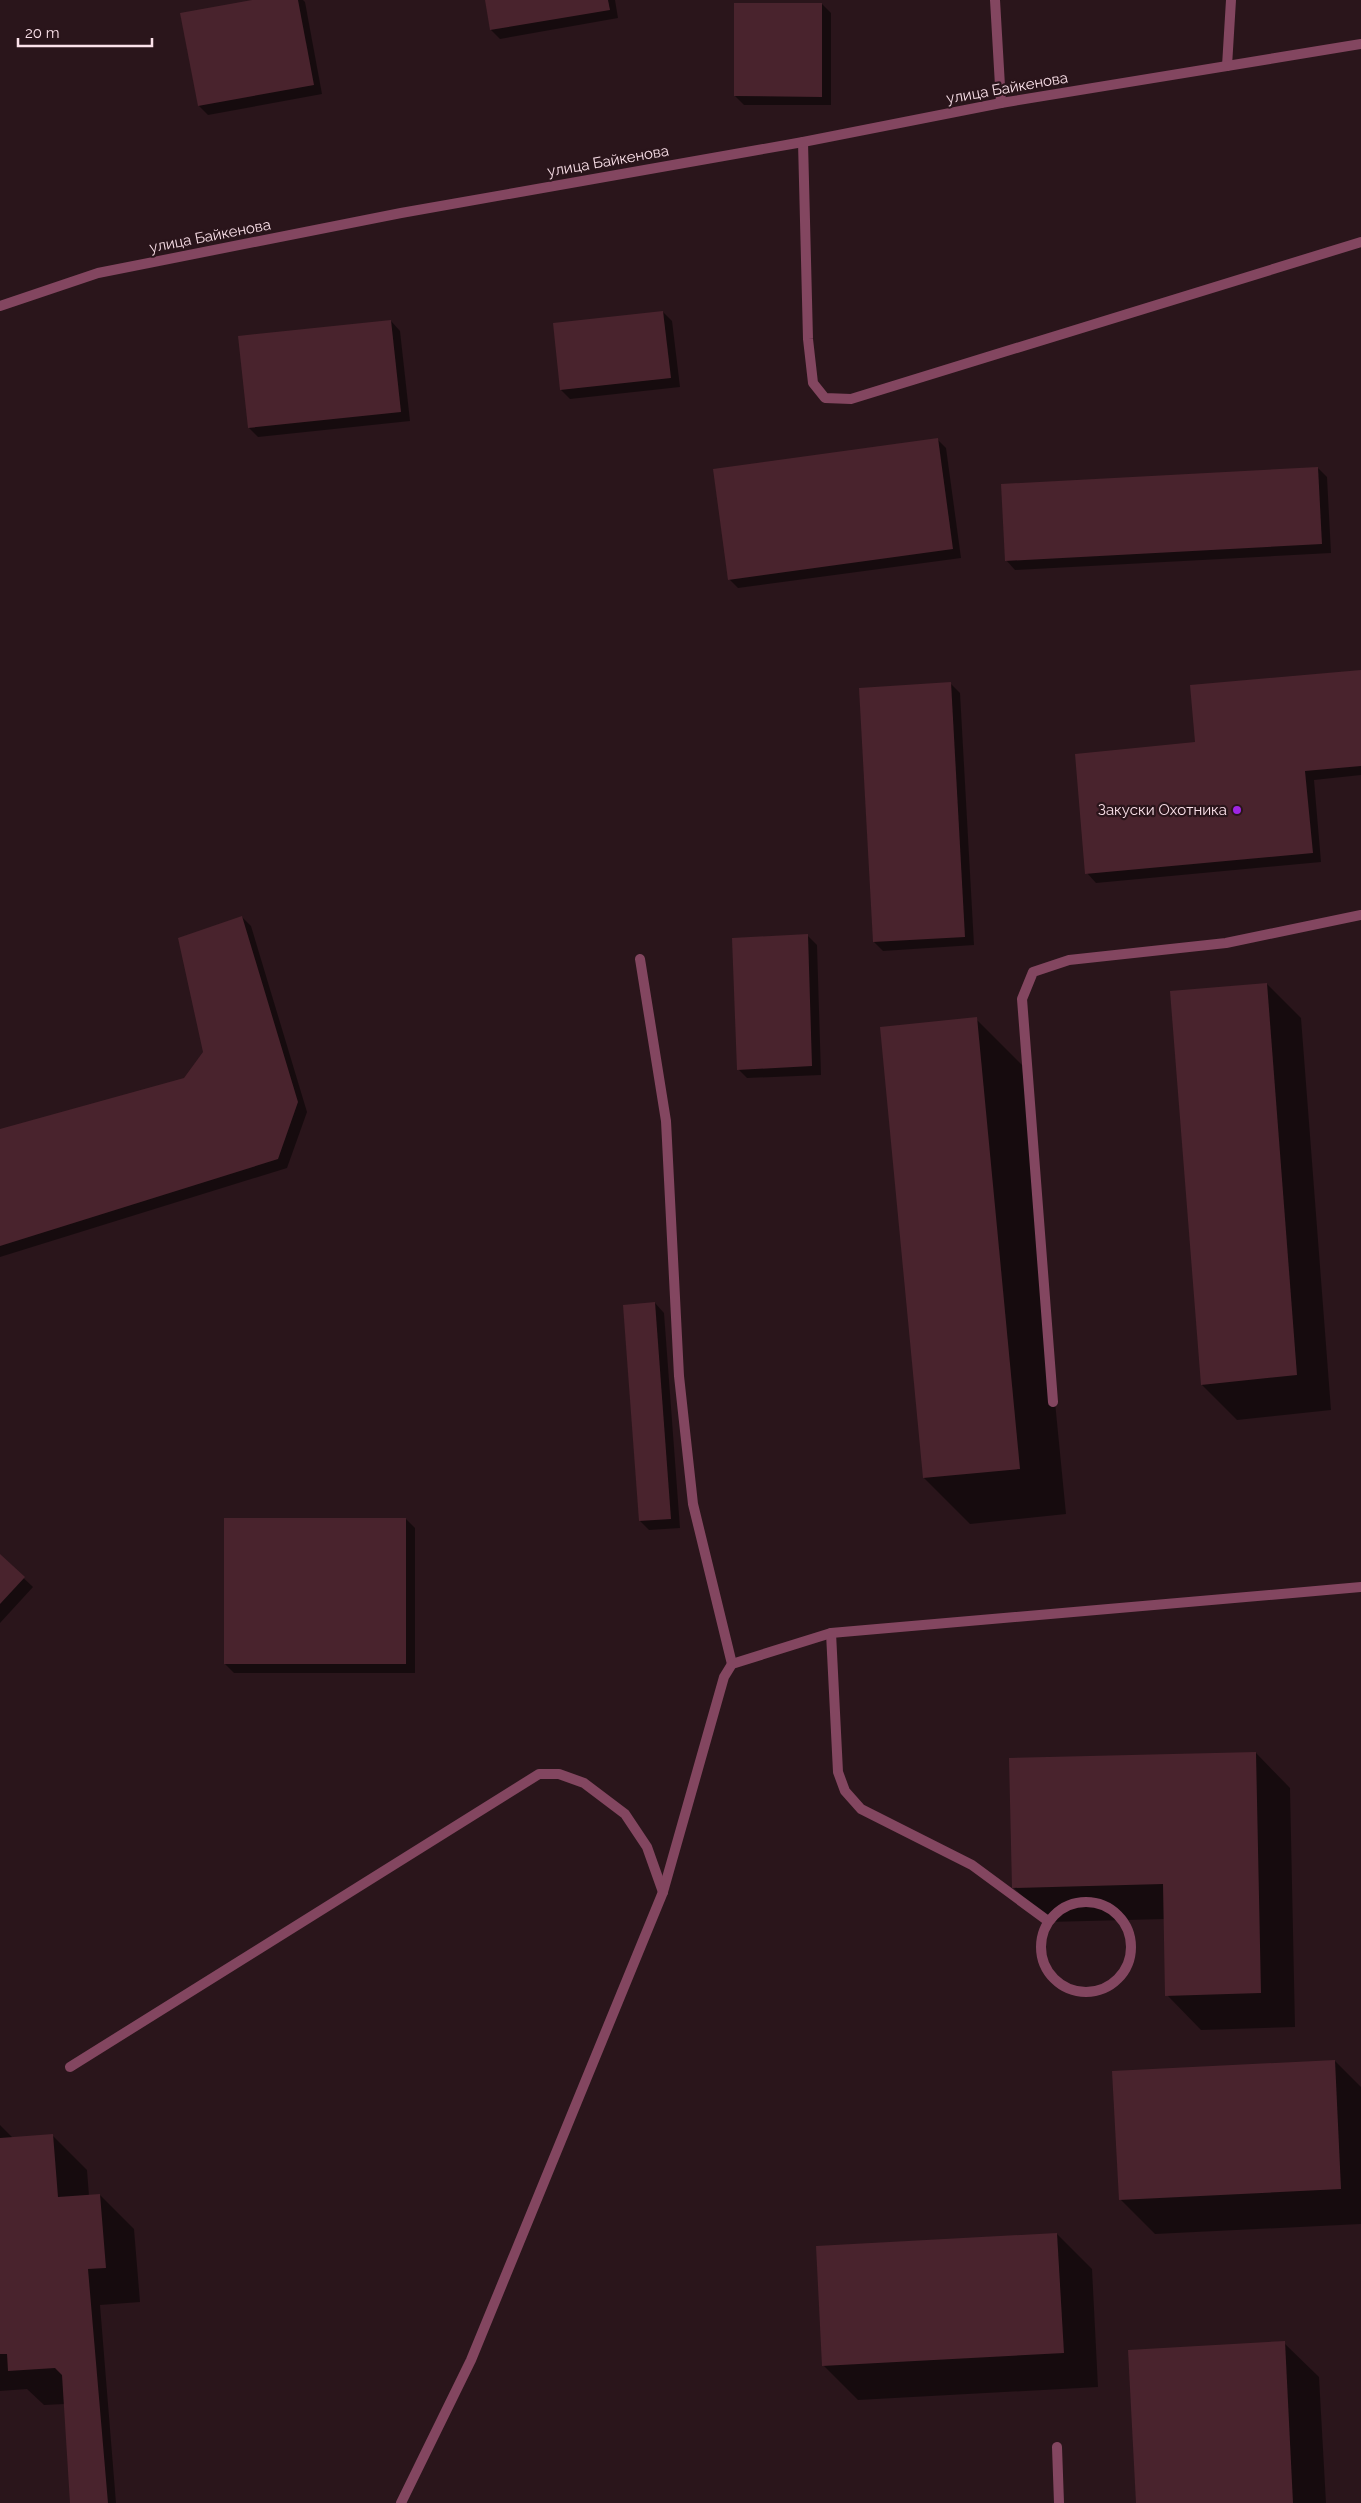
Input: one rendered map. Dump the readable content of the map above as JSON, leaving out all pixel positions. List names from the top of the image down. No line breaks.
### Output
{"streets":{"street":["улица Байкенова"]},"places":["Закуски Охотника"],"scale_bar":"20 m"}
